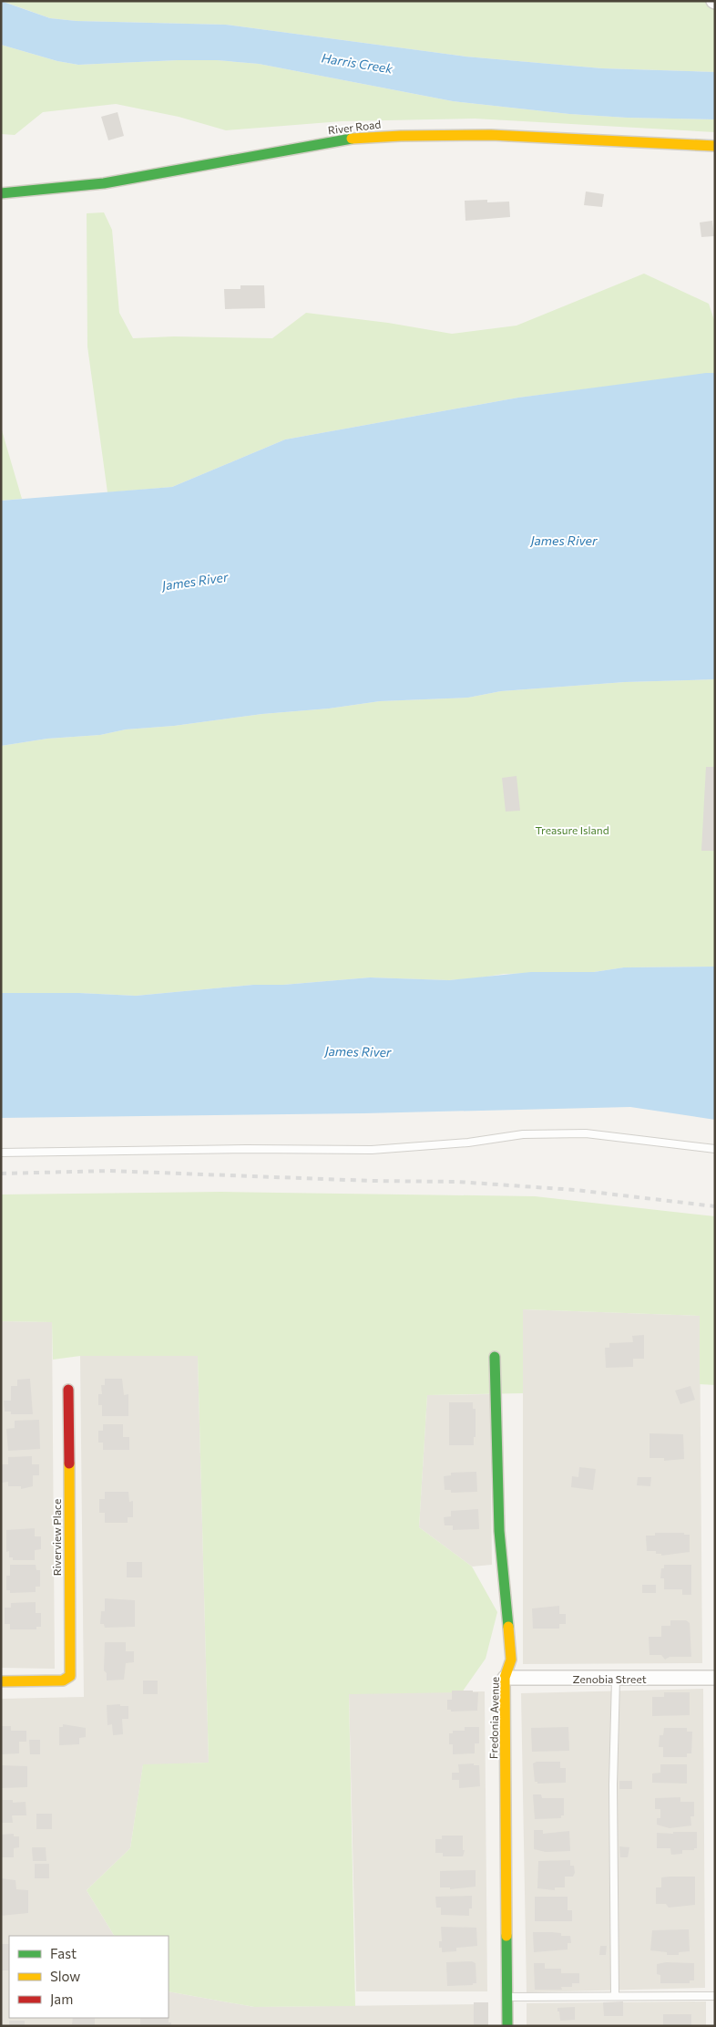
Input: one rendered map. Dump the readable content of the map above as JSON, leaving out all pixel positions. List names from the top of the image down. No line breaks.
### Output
{"streets":{"street":["River Road","Riverview Place","Zenobia Street","Fredonia Avenue"]},"crossings":[["Zenobia Street","Fredonia Avenue"]],"water":["Harris Creek","James River"],"parks":["Treasure Island"],"legend":["Fast","Slow","Jam"]}
